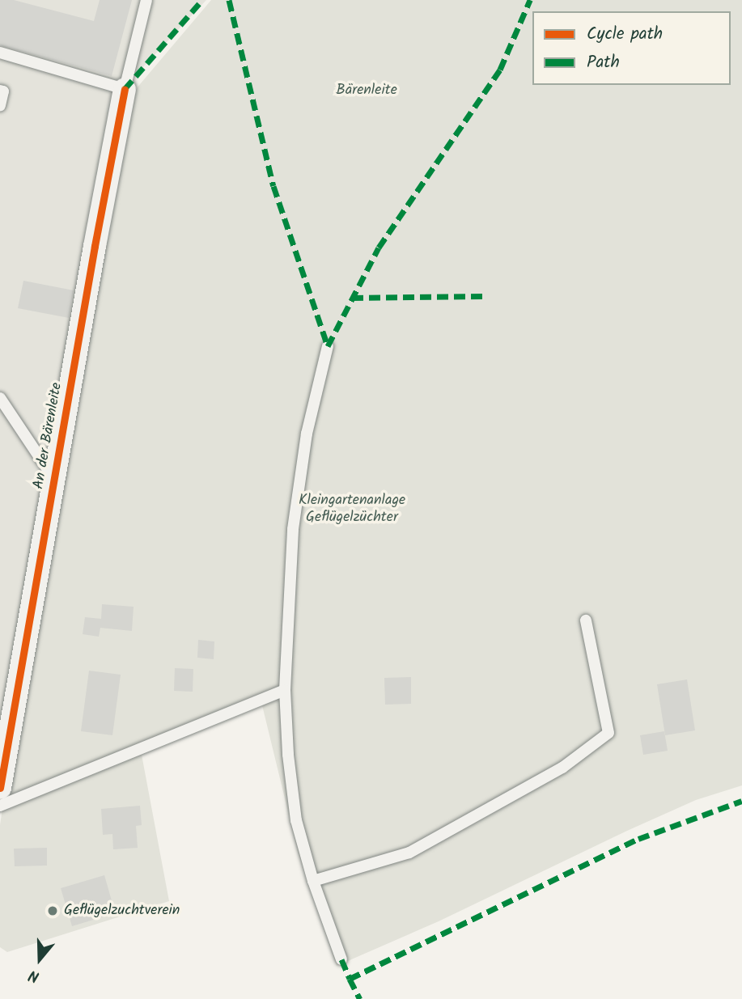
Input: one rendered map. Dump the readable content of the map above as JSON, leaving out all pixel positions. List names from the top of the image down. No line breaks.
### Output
{"streets":{"street":["An der Bärenleite"]},"parks":["Bärenleite","Kleingartenanlage Geflügelzüchter"],"places":["Geflügelzuchtverein"],"legend":["Cycle path","Path"],"north":"bottom"}
